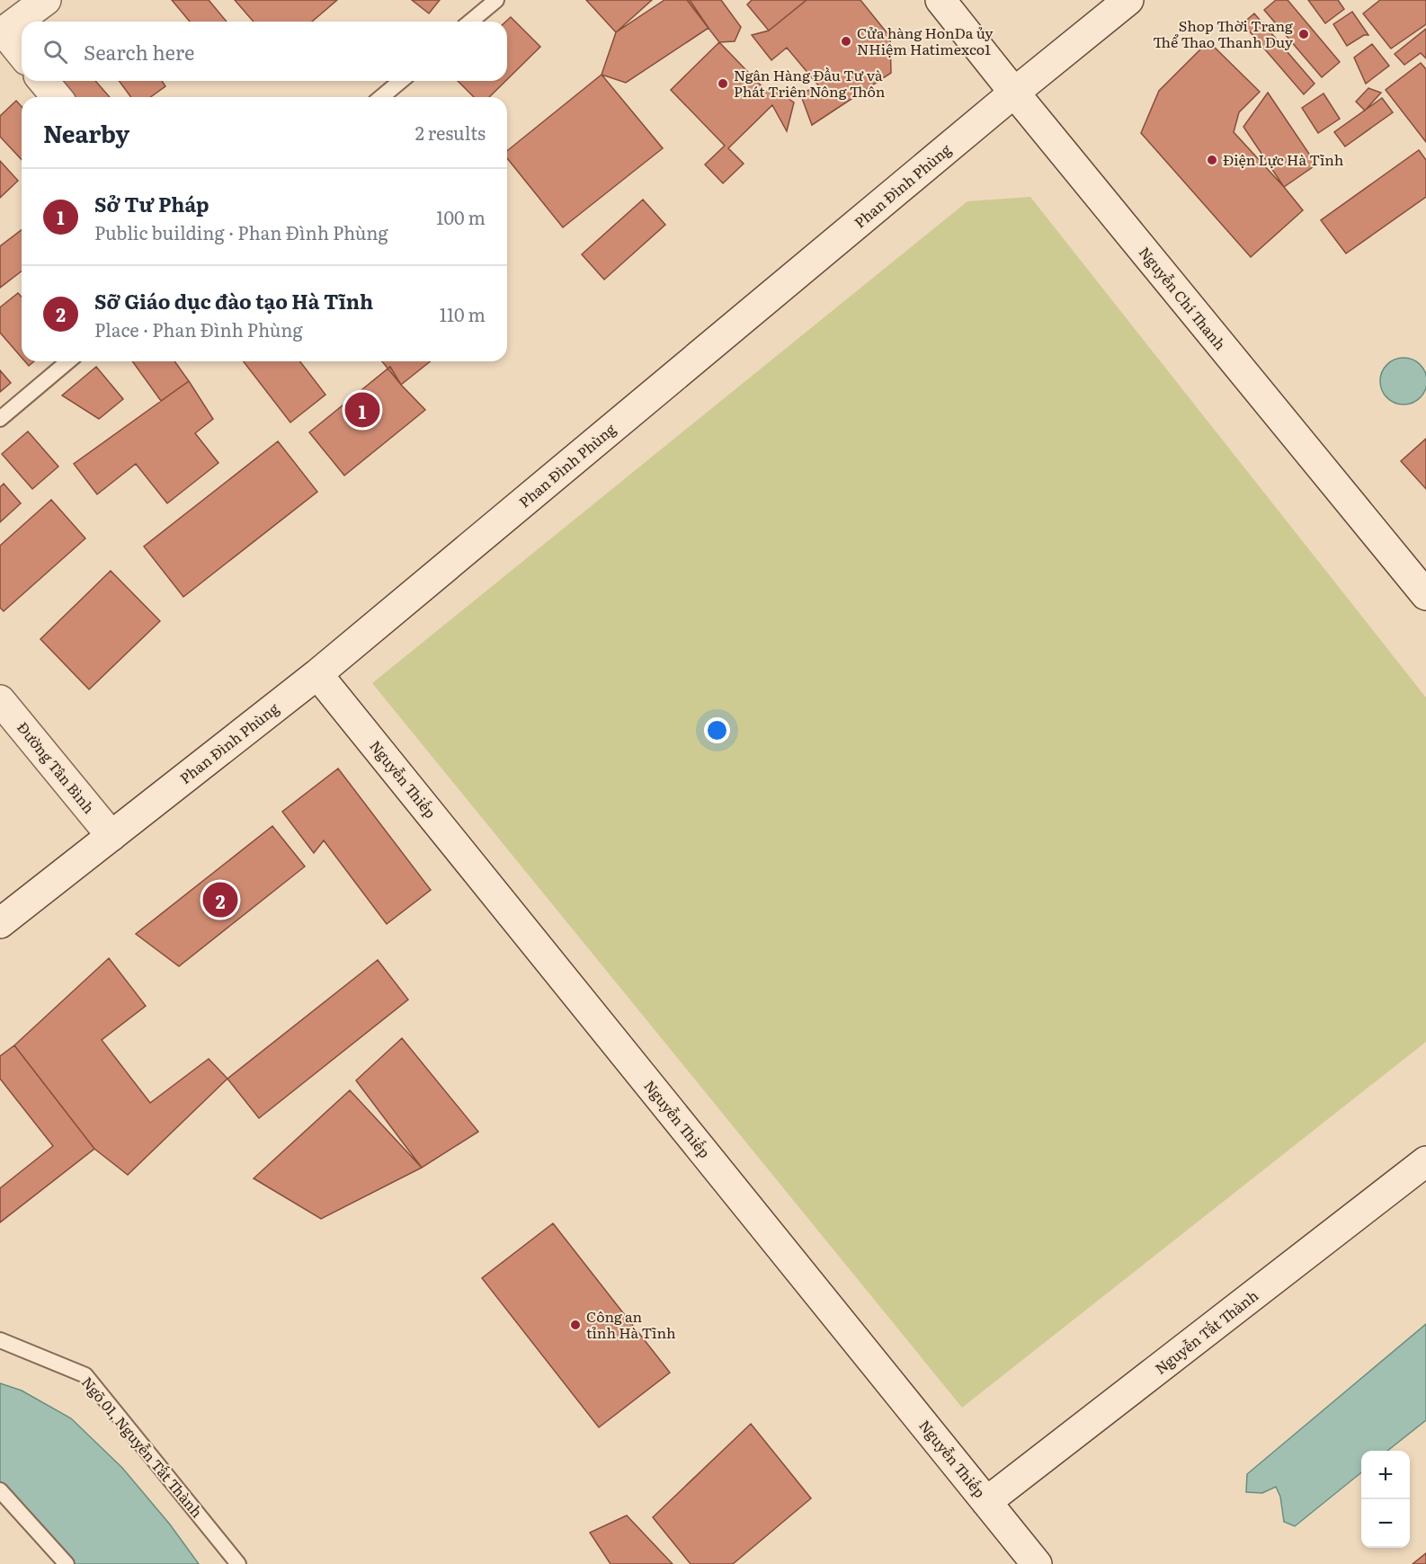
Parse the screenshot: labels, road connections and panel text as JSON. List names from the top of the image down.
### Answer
{
  "streets": {
    "street": [
      "Phan Đình Phùng",
      "Nguyễn Chí Thanh",
      "Đường Tân Bình",
      "Nguyễn Thiếp",
      "Nguyễn Tất Thành"
    ],
    "lane": ["Ngõ 01, Nguyễn Tất Thành"]
  },
  "crossings": [
    ["Phan Đình Phùng", "Nguyễn Chí Thanh"],
    ["Phan Đình Phùng", "Đường Tân Bình"],
    ["Phan Đình Phùng", "Nguyễn Thiếp"],
    ["Nguyễn Thiếp", "Nguyễn Tất Thành"]
  ],
  "places": [
    "Shop Thời Trang Thể Thao Thanh Duy",
    "Cửa hàng HonDa ủy NHiệm Hatimexco1",
    "Ngân Hàng Đầu Tư và Phát Triên Nông Thôn",
    "Điện Lực Hà Tĩnh",
    "Công an tỉnh Hà Tĩnh"
  ],
  "page": {
    "search": "Search here",
    "heading": ["Nearby", "2 results"],
    "list": [
      {
        "mark": "1",
        "name": "Sở Tư Pháp",
        "note": "Public building · Phan Đình Phùng",
        "value": "100 m"
      },
      {
        "mark": "2",
        "name": "Sỡ Giáo dục đào tạo Hà Tĩnh",
        "note": "Place · Phan Đình Phùng",
        "value": "110 m"
      }
    ],
    "pins": ["1", "2"],
    "map_buttons": ["+", "−"]
  }
}
